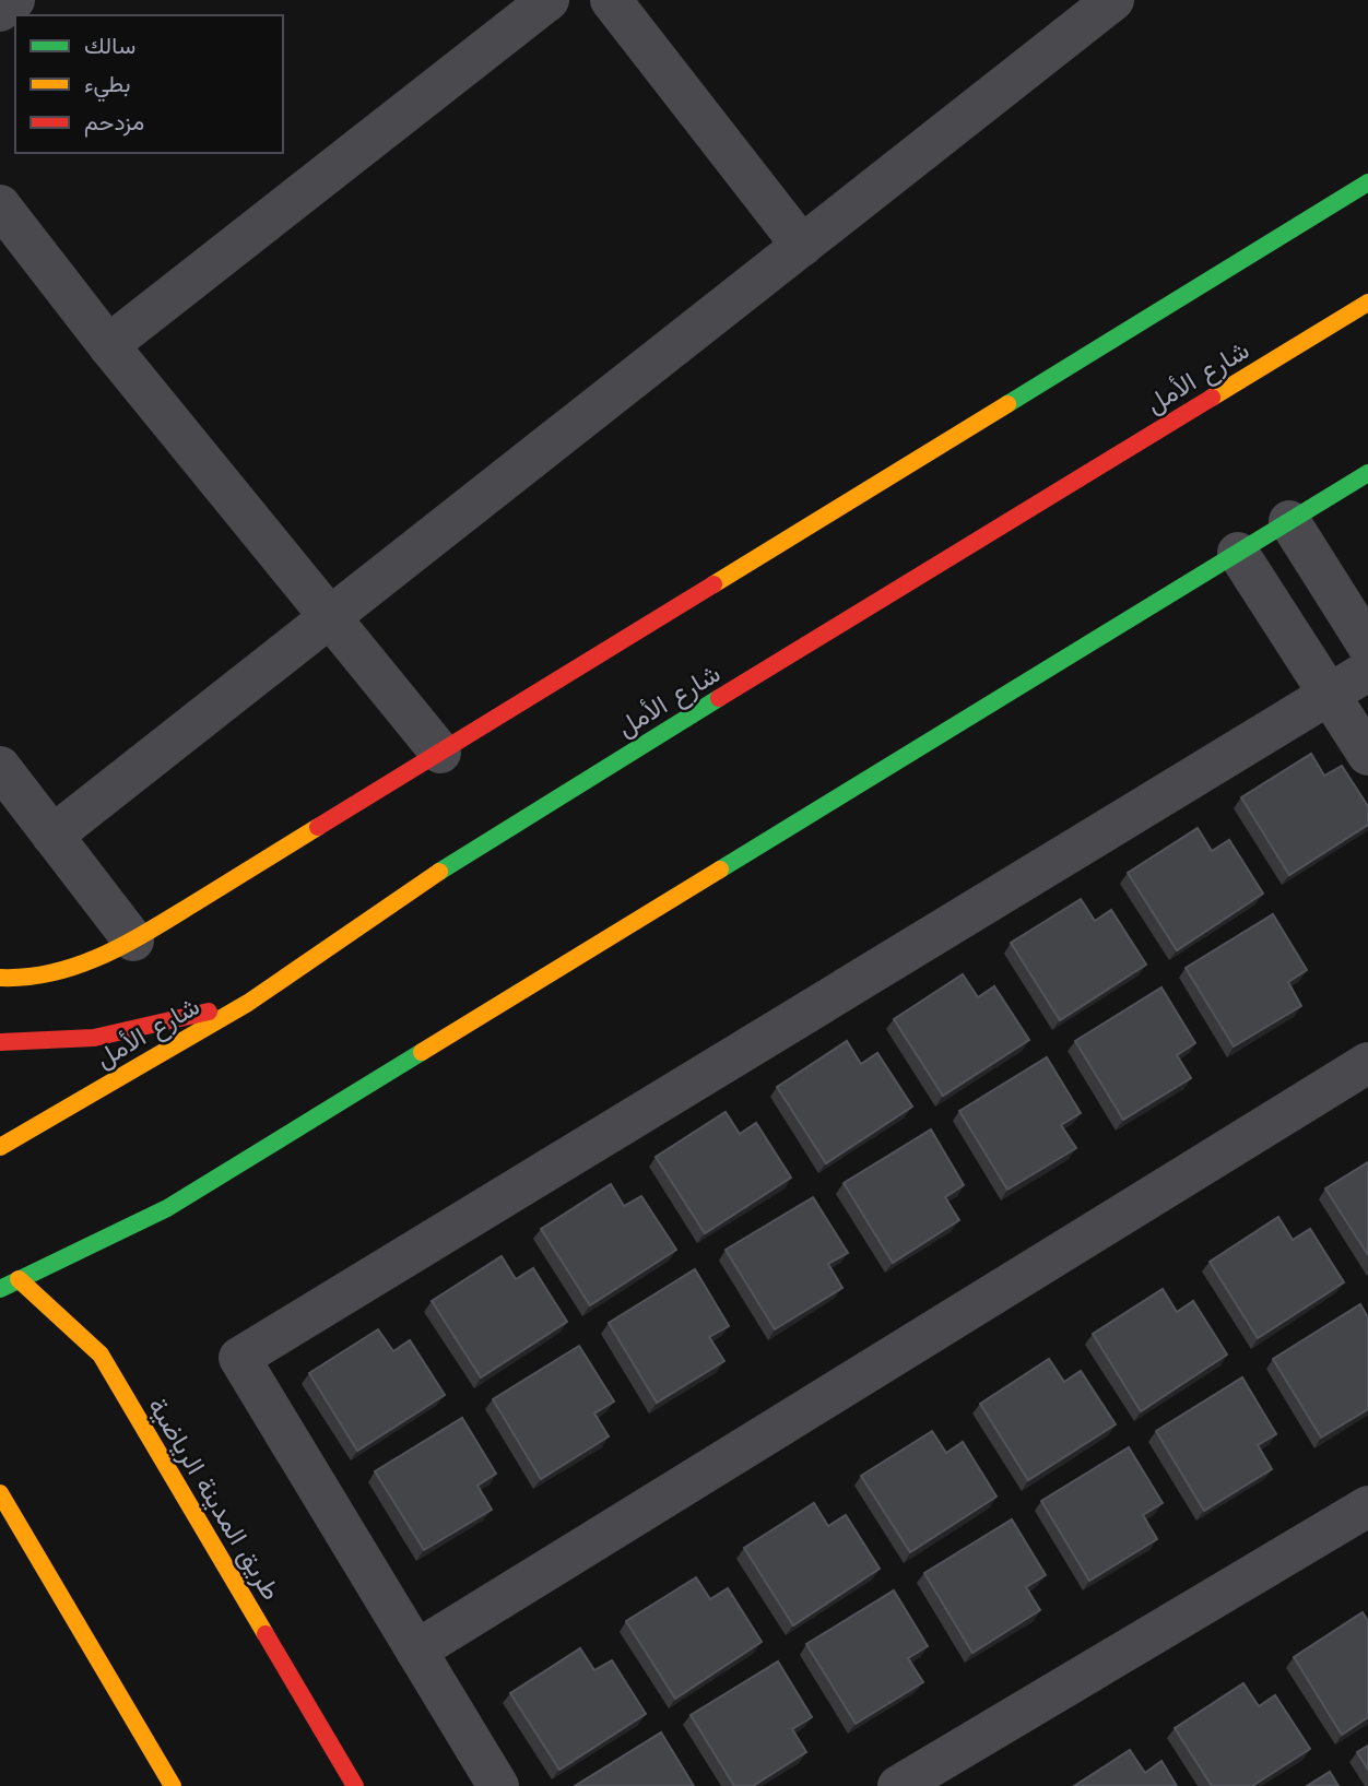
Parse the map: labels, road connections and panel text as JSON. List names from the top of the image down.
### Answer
{
  "streets": {
    "main road": ["شارع الأمل", "طريق المدينة الرياضية"]
  },
  "legend": ["سالك", "بطيء", "مزدحم"]
}
